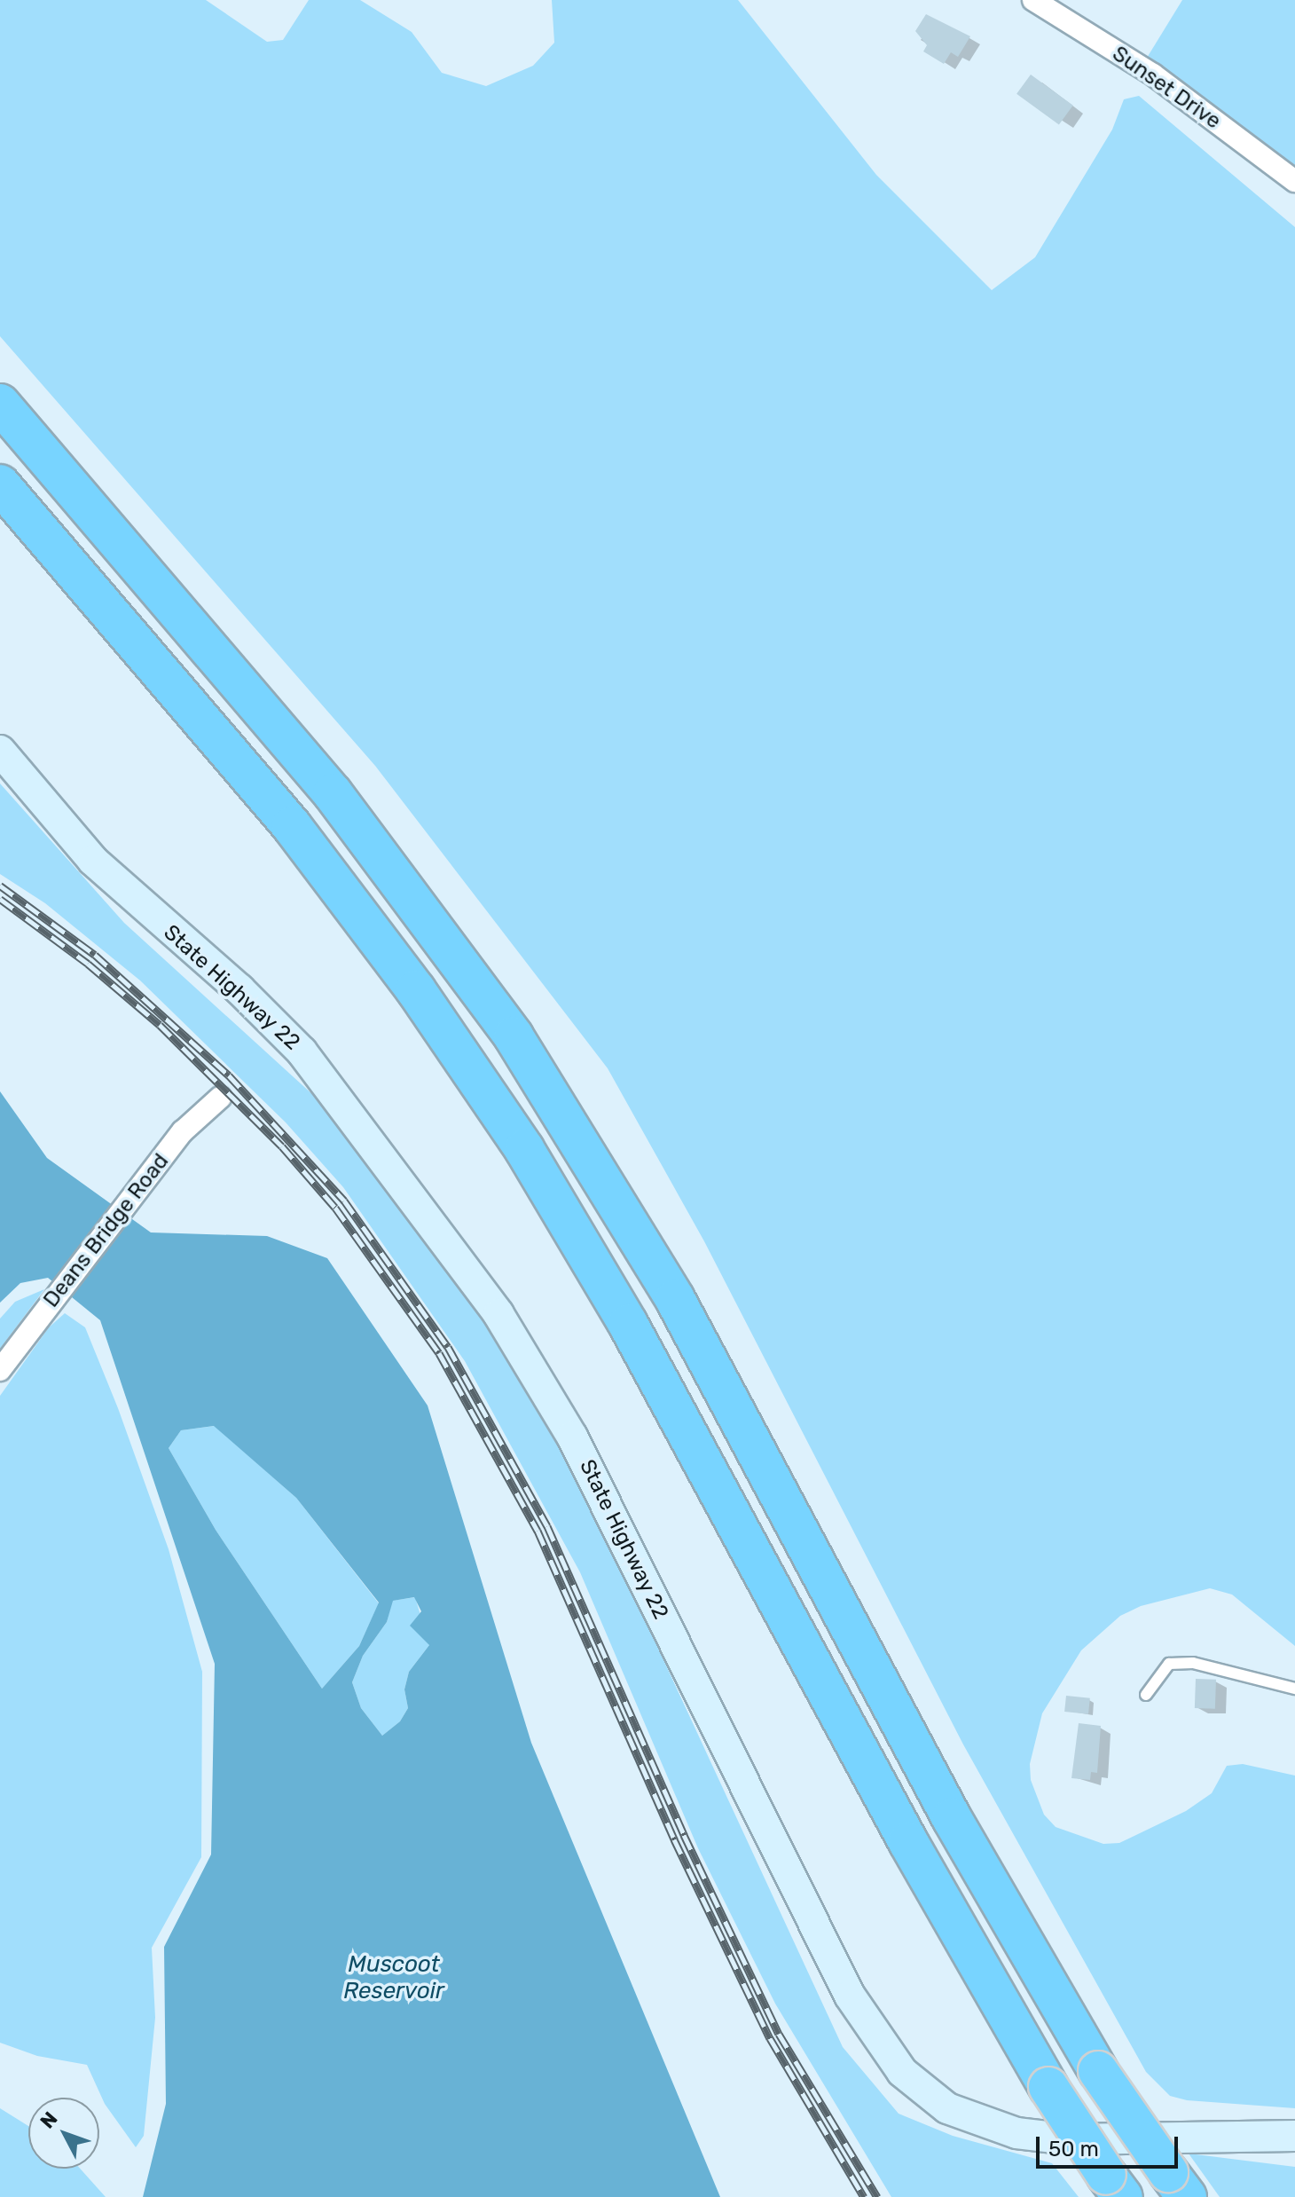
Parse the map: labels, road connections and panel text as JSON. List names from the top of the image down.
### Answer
{
  "streets": {
    "main road": ["State Highway 22"],
    "street": ["Sunset Drive", "Deans Bridge Road"]
  },
  "water": ["Muscoot Reservoir"],
  "scale_bar": "50 m",
  "north": "top left"
}
